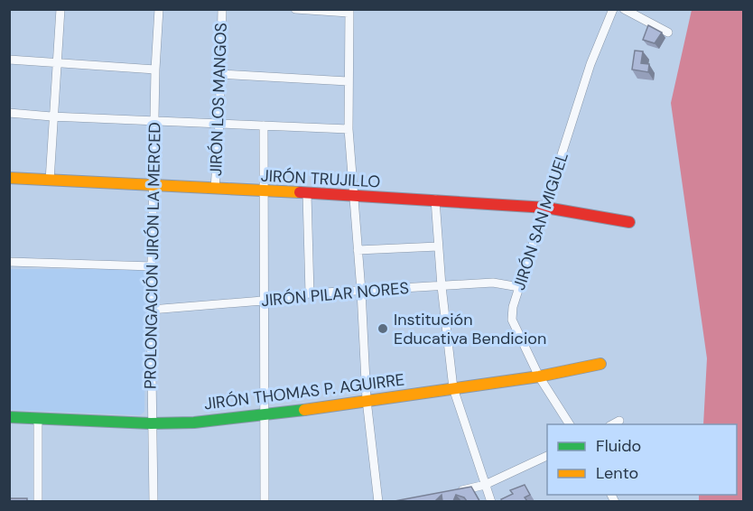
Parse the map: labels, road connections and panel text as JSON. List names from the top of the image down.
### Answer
{
  "streets": {
    "street": [
      "JIRÓN LOS MANGOS",
      "JIRÓN TRUJILLO",
      "JIRÓN SAN MIGUEL",
      "PROLONGACIÓN JIRÓN LA MERCED",
      "JIRÓN PILAR NORES",
      "JIRÓN THOMAS P. AGUIRRE"
    ]
  },
  "crossings": [
    ["JIRÓN LOS MANGOS", "JIRÓN TRUJILLO"],
    ["JIRÓN TRUJILLO", "JIRÓN SAN MIGUEL"],
    ["JIRÓN TRUJILLO", "PROLONGACIÓN JIRÓN LA MERCED"],
    ["JIRÓN SAN MIGUEL", "JIRÓN PILAR NORES"],
    ["JIRÓN SAN MIGUEL", "JIRÓN THOMAS P. AGUIRRE"],
    ["PROLONGACIÓN JIRÓN LA MERCED", "JIRÓN PILAR NORES"],
    ["PROLONGACIÓN JIRÓN LA MERCED", "JIRÓN THOMAS P. AGUIRRE"]
  ],
  "places": ["Institución Educativa Bendicion"],
  "legend": ["Fluido", "Lento"]
}
